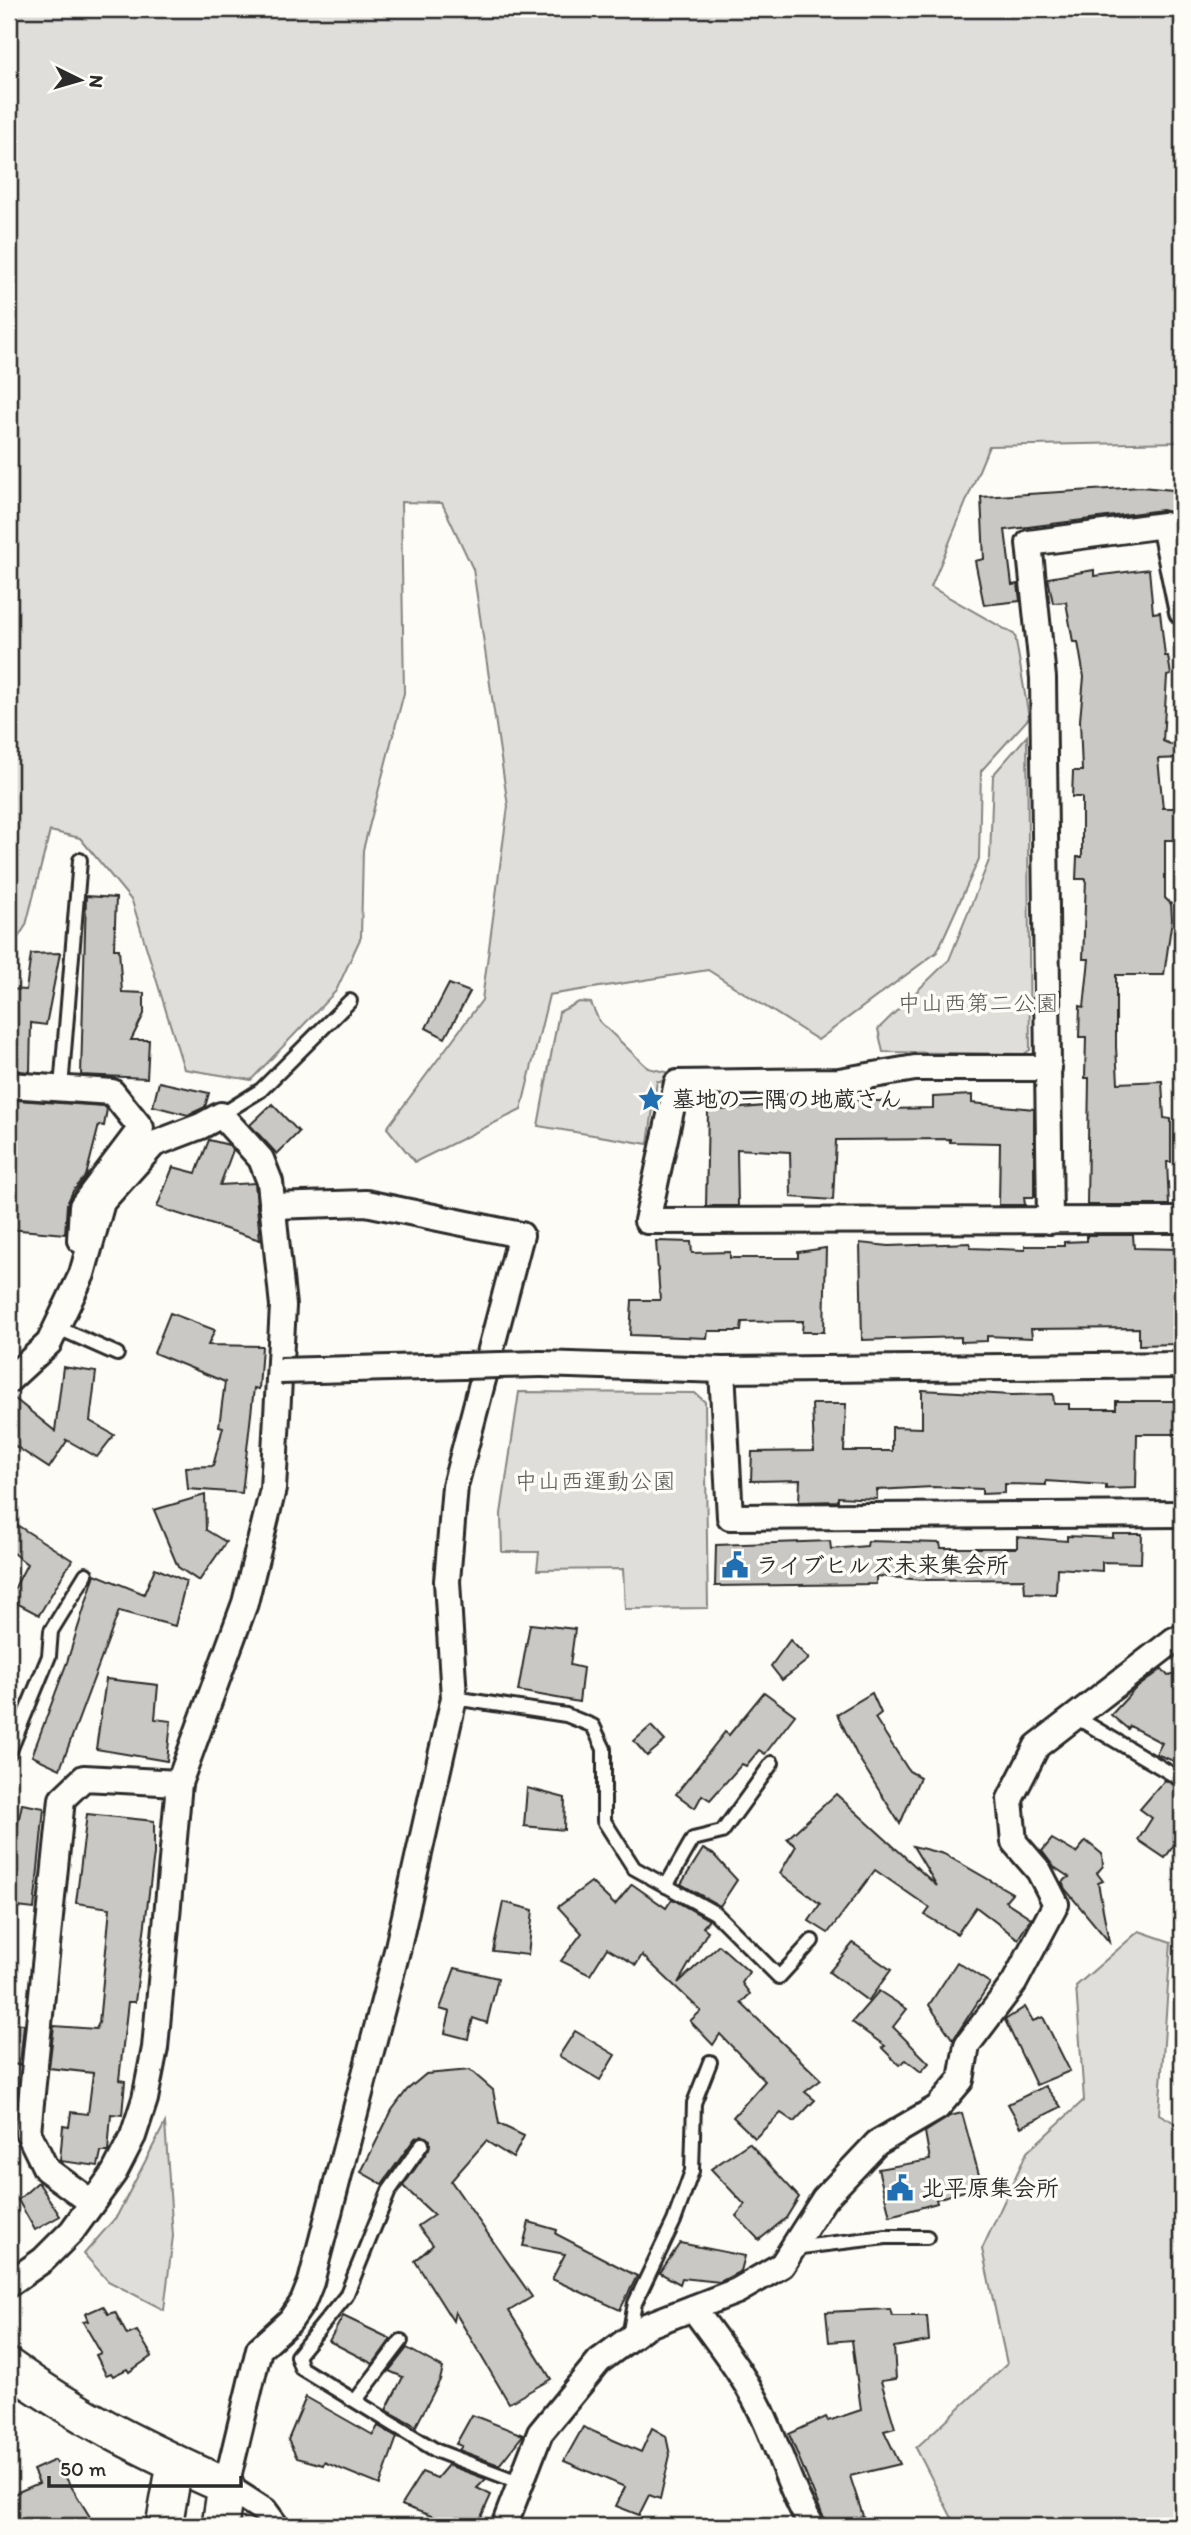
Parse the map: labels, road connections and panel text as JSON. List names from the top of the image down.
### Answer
{
  "parks": ["中山西第二公園", "中山西運動公園"],
  "places": {
    "place": ["墓地の一隅の地蔵さん"],
    "public building": ["ライブヒルズ未来集会所", "北平原集会所"]
  },
  "scale_bar": "50 m",
  "north": "right"
}
